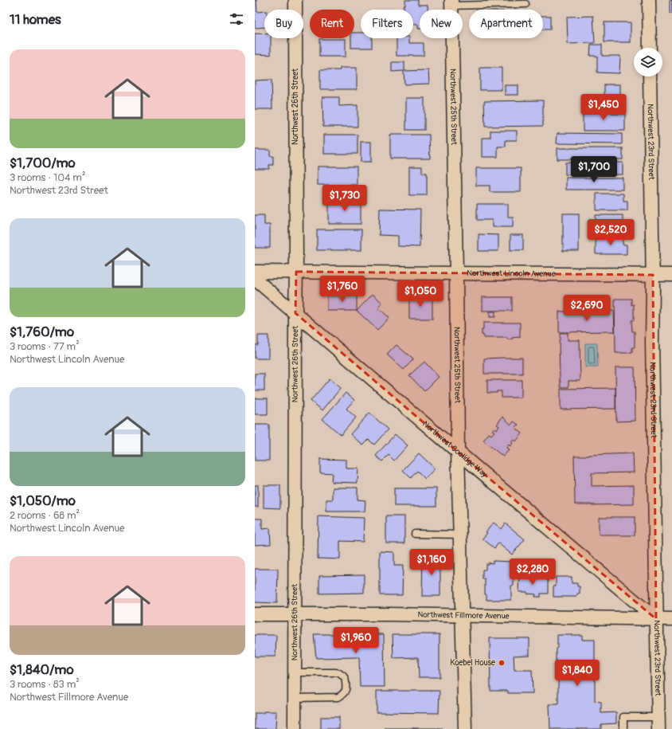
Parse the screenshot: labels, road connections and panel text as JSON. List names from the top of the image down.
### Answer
{
  "streets": {
    "street": [
      "Northwest 26th Street",
      "Northwest 25th Street",
      "Northwest 23rd Street",
      "Northwest Lincoln Avenue",
      "Northwest Coolidge Way",
      "Northwest Fillmore Avenue"
    ]
  },
  "crossings": [
    ["Northwest 26th Street", "Northwest Lincoln Avenue"],
    ["Northwest 26th Street", "Northwest Coolidge Way"],
    ["Northwest 26th Street", "Northwest Fillmore Avenue"],
    ["Northwest 25th Street", "Northwest Lincoln Avenue"],
    ["Northwest 25th Street", "Northwest Coolidge Way"],
    ["Northwest 25th Street", "Northwest Fillmore Avenue"],
    ["Northwest 23rd Street", "Northwest Lincoln Avenue"],
    ["Northwest 23rd Street", "Northwest Coolidge Way"],
    ["Northwest 23rd Street", "Northwest Fillmore Avenue"],
    ["Northwest Coolidge Way", "Northwest Fillmore Avenue"]
  ],
  "places": ["Koebel House"],
  "page": {
    "heading": "11 homes",
    "chip": [
      "Buy",
      "Rent",
      "Filters",
      "New",
      "Apartment"
    ],
    "list": [
      {
        "name": "$1,700/mo",
        "note": "3 rooms · 104 m² · Northwest 23rd Street"
      },
      {
        "name": "$1,760/mo",
        "note": "3 rooms · 77 m² · Northwest Lincoln Avenue"
      },
      {
        "name": "$1,050/mo",
        "note": "2 rooms · 68 m² · Northwest Lincoln Avenue"
      },
      {
        "name": "$1,840/mo",
        "note": "3 rooms · 83 m² · Northwest Fillmore Avenue"
      }
    ],
    "price": [
      "$1,450",
      "$1,700",
      "$1,730",
      "$2,520",
      "$1,760",
      "$1,050",
      "$2,690",
      "$1,160",
      "$2,280",
      "$1,960",
      "$1,840"
    ]
  }
}
